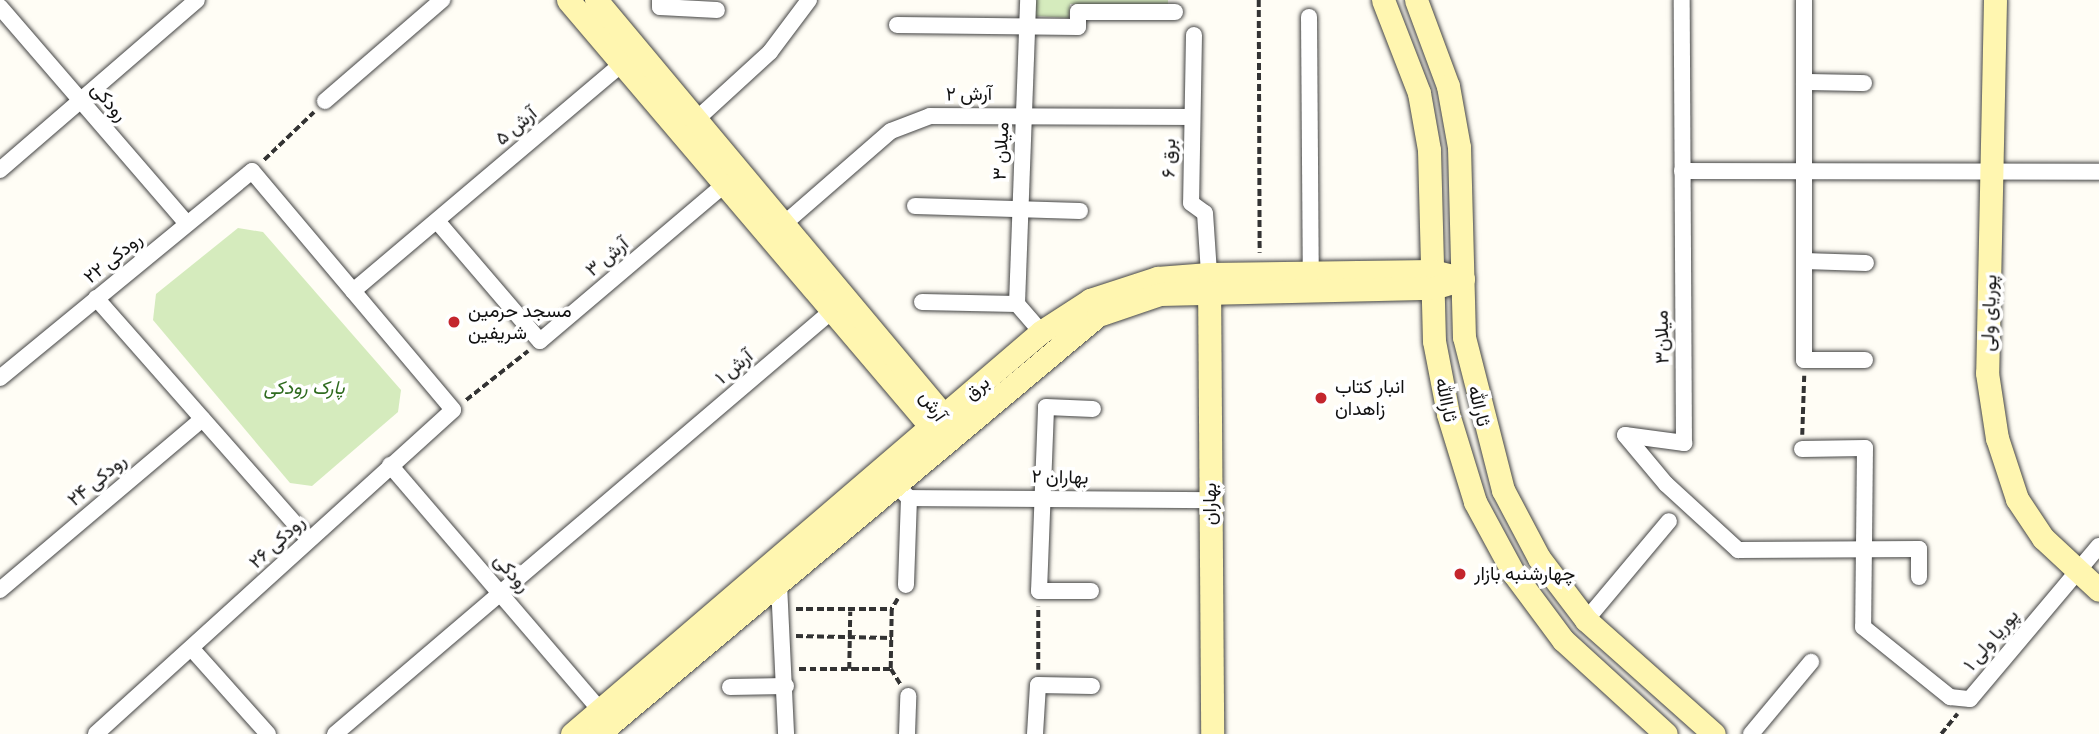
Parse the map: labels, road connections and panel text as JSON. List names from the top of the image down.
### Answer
{
  "streets": {
    "street": [
      "آرش ۲",
      "رودکی",
      "آرش ۵",
      "میلان ۳",
      "برق ۶",
      "آرش ۳",
      "رودکی ۲۲",
      "پوریای ولی",
      "میلان۳",
      "آرش ۱",
      "برق",
      "ثاراالله",
      "آرش",
      "ثارالله",
      "بهاران ۲",
      "رودکی ۲۴",
      "بهاران",
      "رودکی ۲۶",
      "پوریا ولی ۱"
    ]
  },
  "crossings": [
    ["آرش ۲", "میلان ۳"],
    ["آرش ۲", "برق ۶"],
    ["آرش ۲", "آرش"],
    ["رودکی", "رودکی ۲۲"],
    ["رودکی", "آرش ۱"],
    ["رودکی", "برق"],
    ["رودکی", "رودکی ۲۶"],
    ["آرش ۵", "آرش"],
    ["برق ۶", "برق"],
    ["برق ۶", "بهاران"],
    ["آرش ۳", "آرش"],
    ["پوریای ولی", "پوریا ولی ۱"],
    ["میلان۳", "پوریا ولی ۱"],
    ["آرش ۱", "آرش"],
    ["برق", "ثاراالله"],
    ["برق", "آرش"],
    ["برق", "بهاران"],
    ["بهاران ۲", "بهاران"]
  ],
  "parks": ["پارک رودکی"],
  "places": ["مسجد حرمین شریفین", "انبار کتاب زاهدان", "چهارشنبه بازار"]
}
